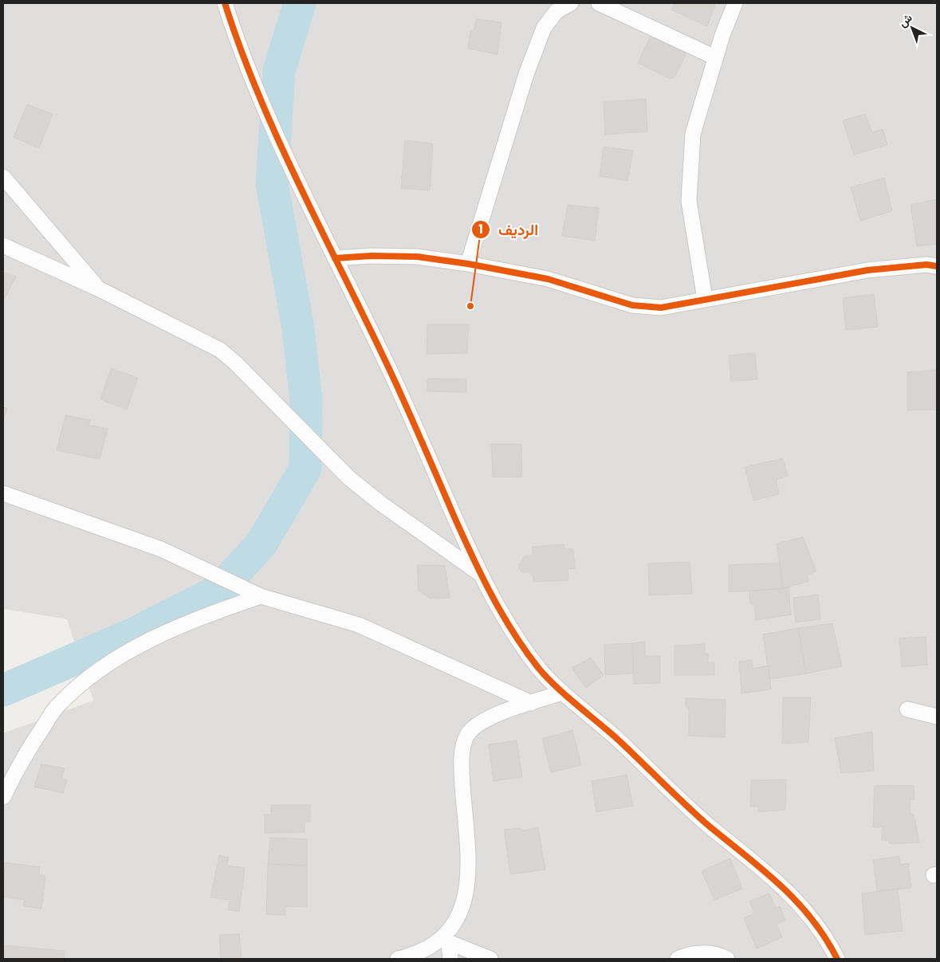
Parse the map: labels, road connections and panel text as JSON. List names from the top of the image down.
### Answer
{
  "places": ["الرديف"],
  "north": "top left"
}
